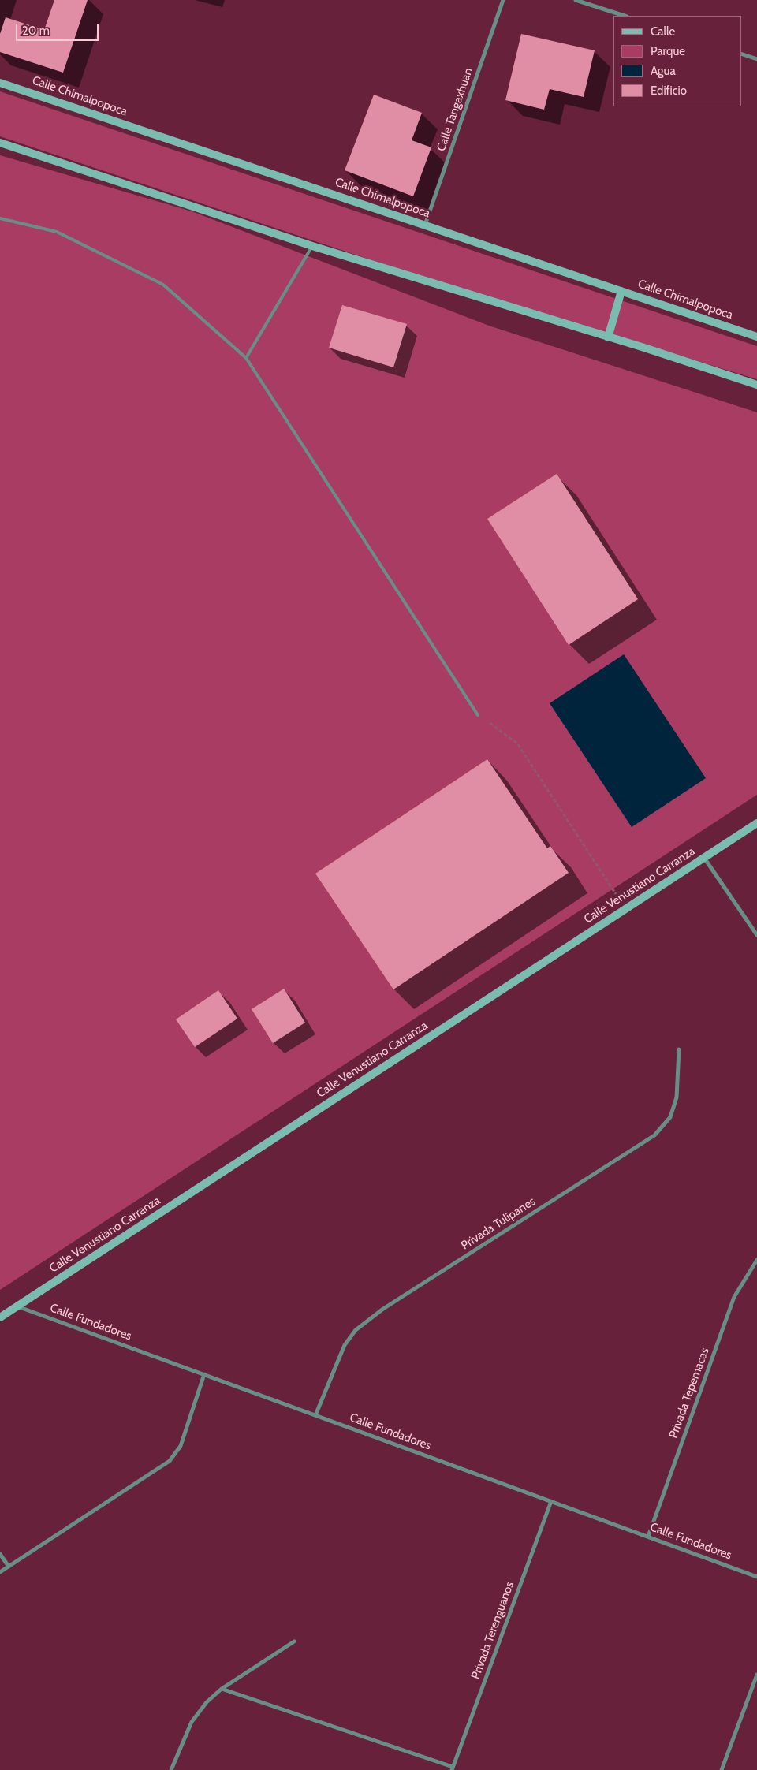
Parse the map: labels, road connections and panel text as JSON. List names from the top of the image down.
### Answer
{
  "streets": {
    "main road": ["Calle Chimalpopoca", "Calle Venustiano Carranza"],
    "street": [
      "Calle Tangaxhuan",
      "Privada Tulipanes",
      "Calle Fundadores",
      "Privada Tepemacas",
      "Privada Terenguanos"
    ]
  },
  "crossings": [
    ["Calle Chimalpopoca", "Calle Tangaxhuan"],
    ["Calle Venustiano Carranza", "Calle Fundadores"],
    ["Privada Tulipanes", "Calle Fundadores"],
    ["Calle Fundadores", "Privada Tepemacas"],
    ["Calle Fundadores", "Privada Terenguanos"]
  ],
  "legend": [
    "Calle",
    "Parque",
    "Agua",
    "Edificio"
  ],
  "scale_bar": "20 m"
}
